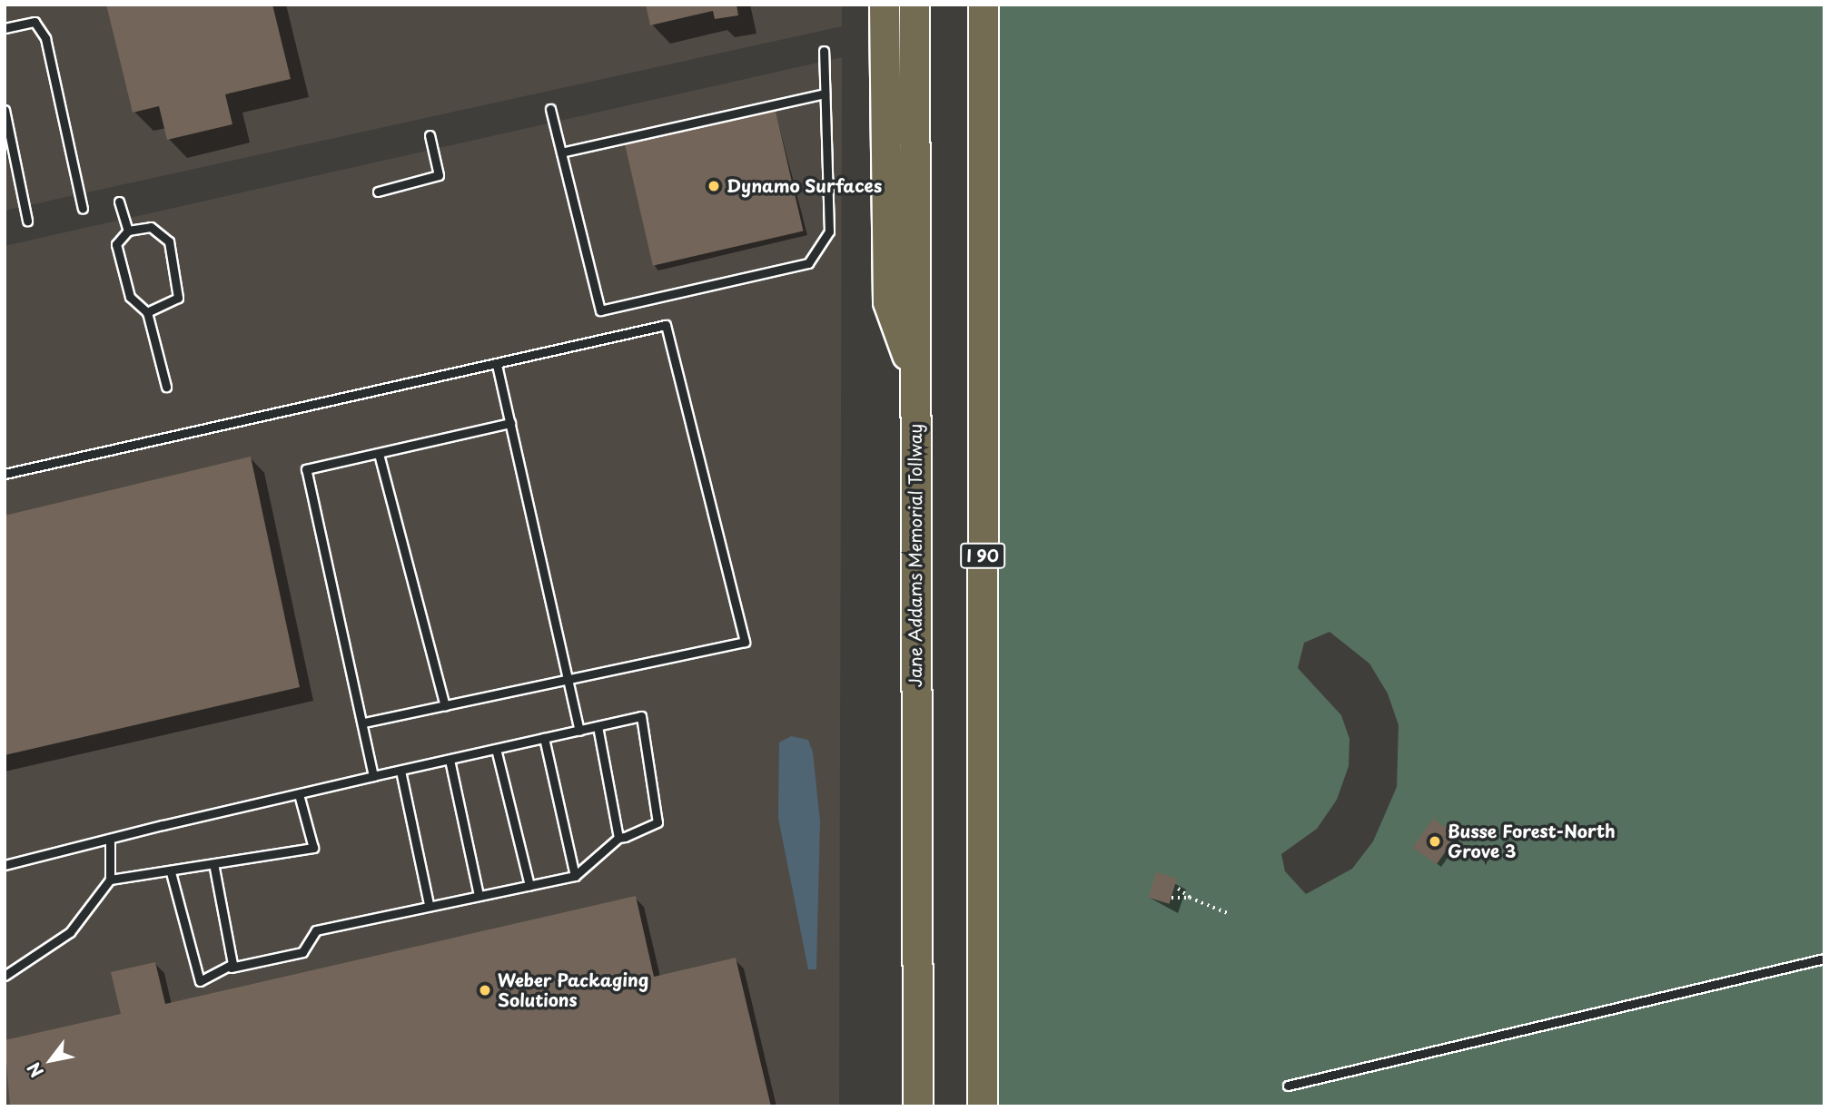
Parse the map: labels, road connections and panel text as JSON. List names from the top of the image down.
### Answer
{
  "streets": {
    "highway": ["Jane Addams Memorial Tollway", "I 90"]
  },
  "places": ["Dynamo Surfaces", "Busse Forest-North Grove 3", "Weber Packaging Solutions"],
  "north": "bottom left"
}
